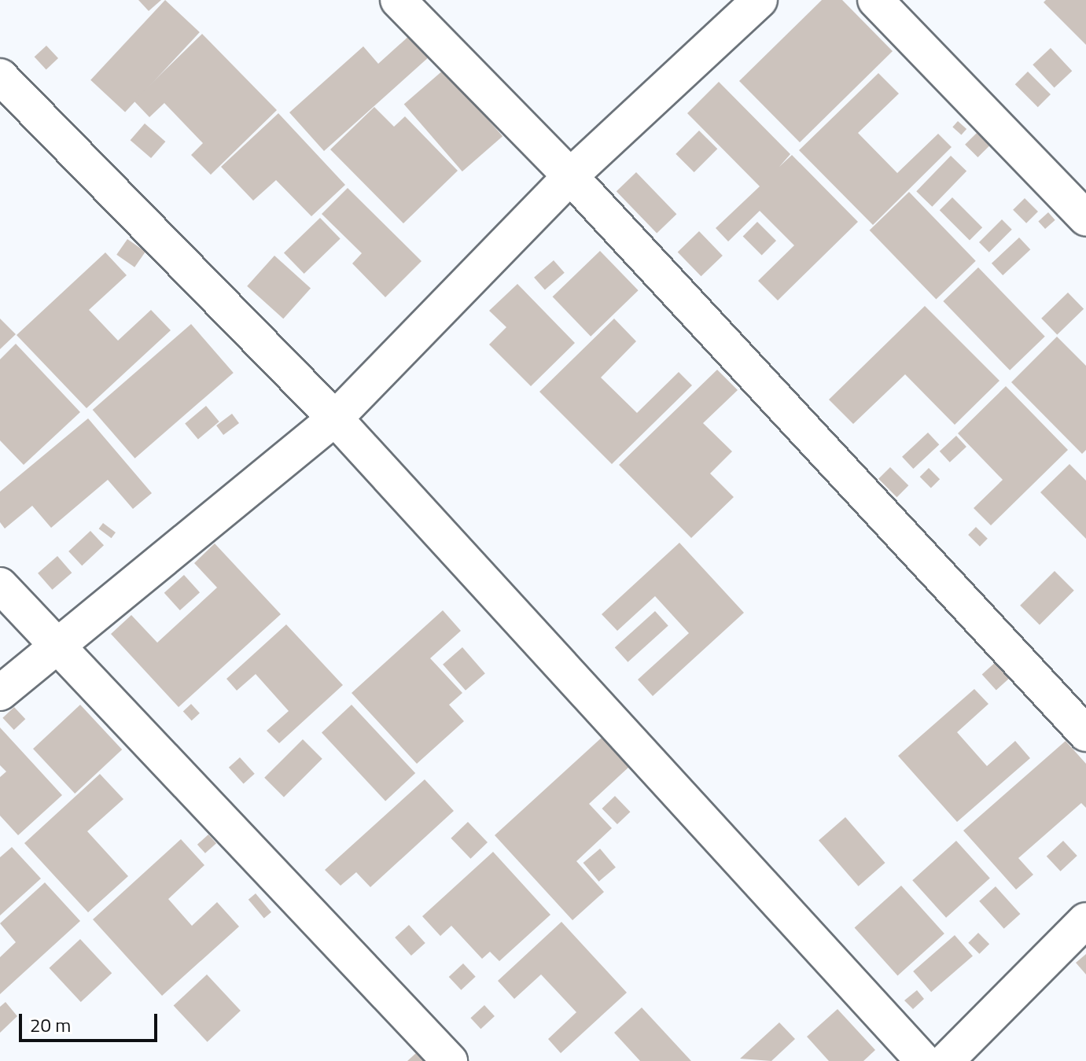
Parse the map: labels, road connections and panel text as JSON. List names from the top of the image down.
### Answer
{
  "scale_bar": "20 m"
}
